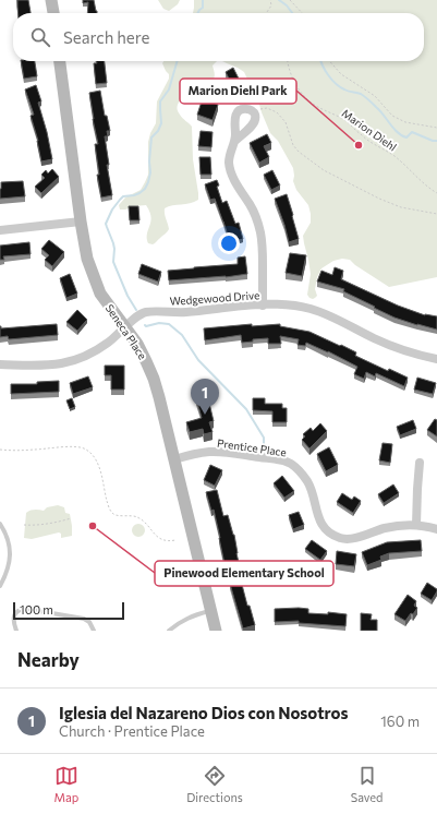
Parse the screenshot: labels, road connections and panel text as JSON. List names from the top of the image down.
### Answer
{
  "streets": {
    "street": ["Wedgewood Drive", "Seneca Place", "Prentice Place"],
    "path": ["Marion Diehl"]
  },
  "crossings": [
    ["Wedgewood Drive", "Seneca Place"],
    ["Seneca Place", "Prentice Place"]
  ],
  "places": ["Marion Diehl Park", "Pinewood Elementary School"],
  "scale_bar": "100 m",
  "page": {
    "search": "Search here",
    "pins": "1",
    "scale": "100 m",
    "heading": "Nearby",
    "list": [
      {
        "mark": "1",
        "name": "Iglesia del Nazareno Dios con Nosotros",
        "note": "Church · Prentice Place",
        "value": "160 m"
      }
    ],
    "nav": ["Map", "Directions", "Saved"]
  }
}
